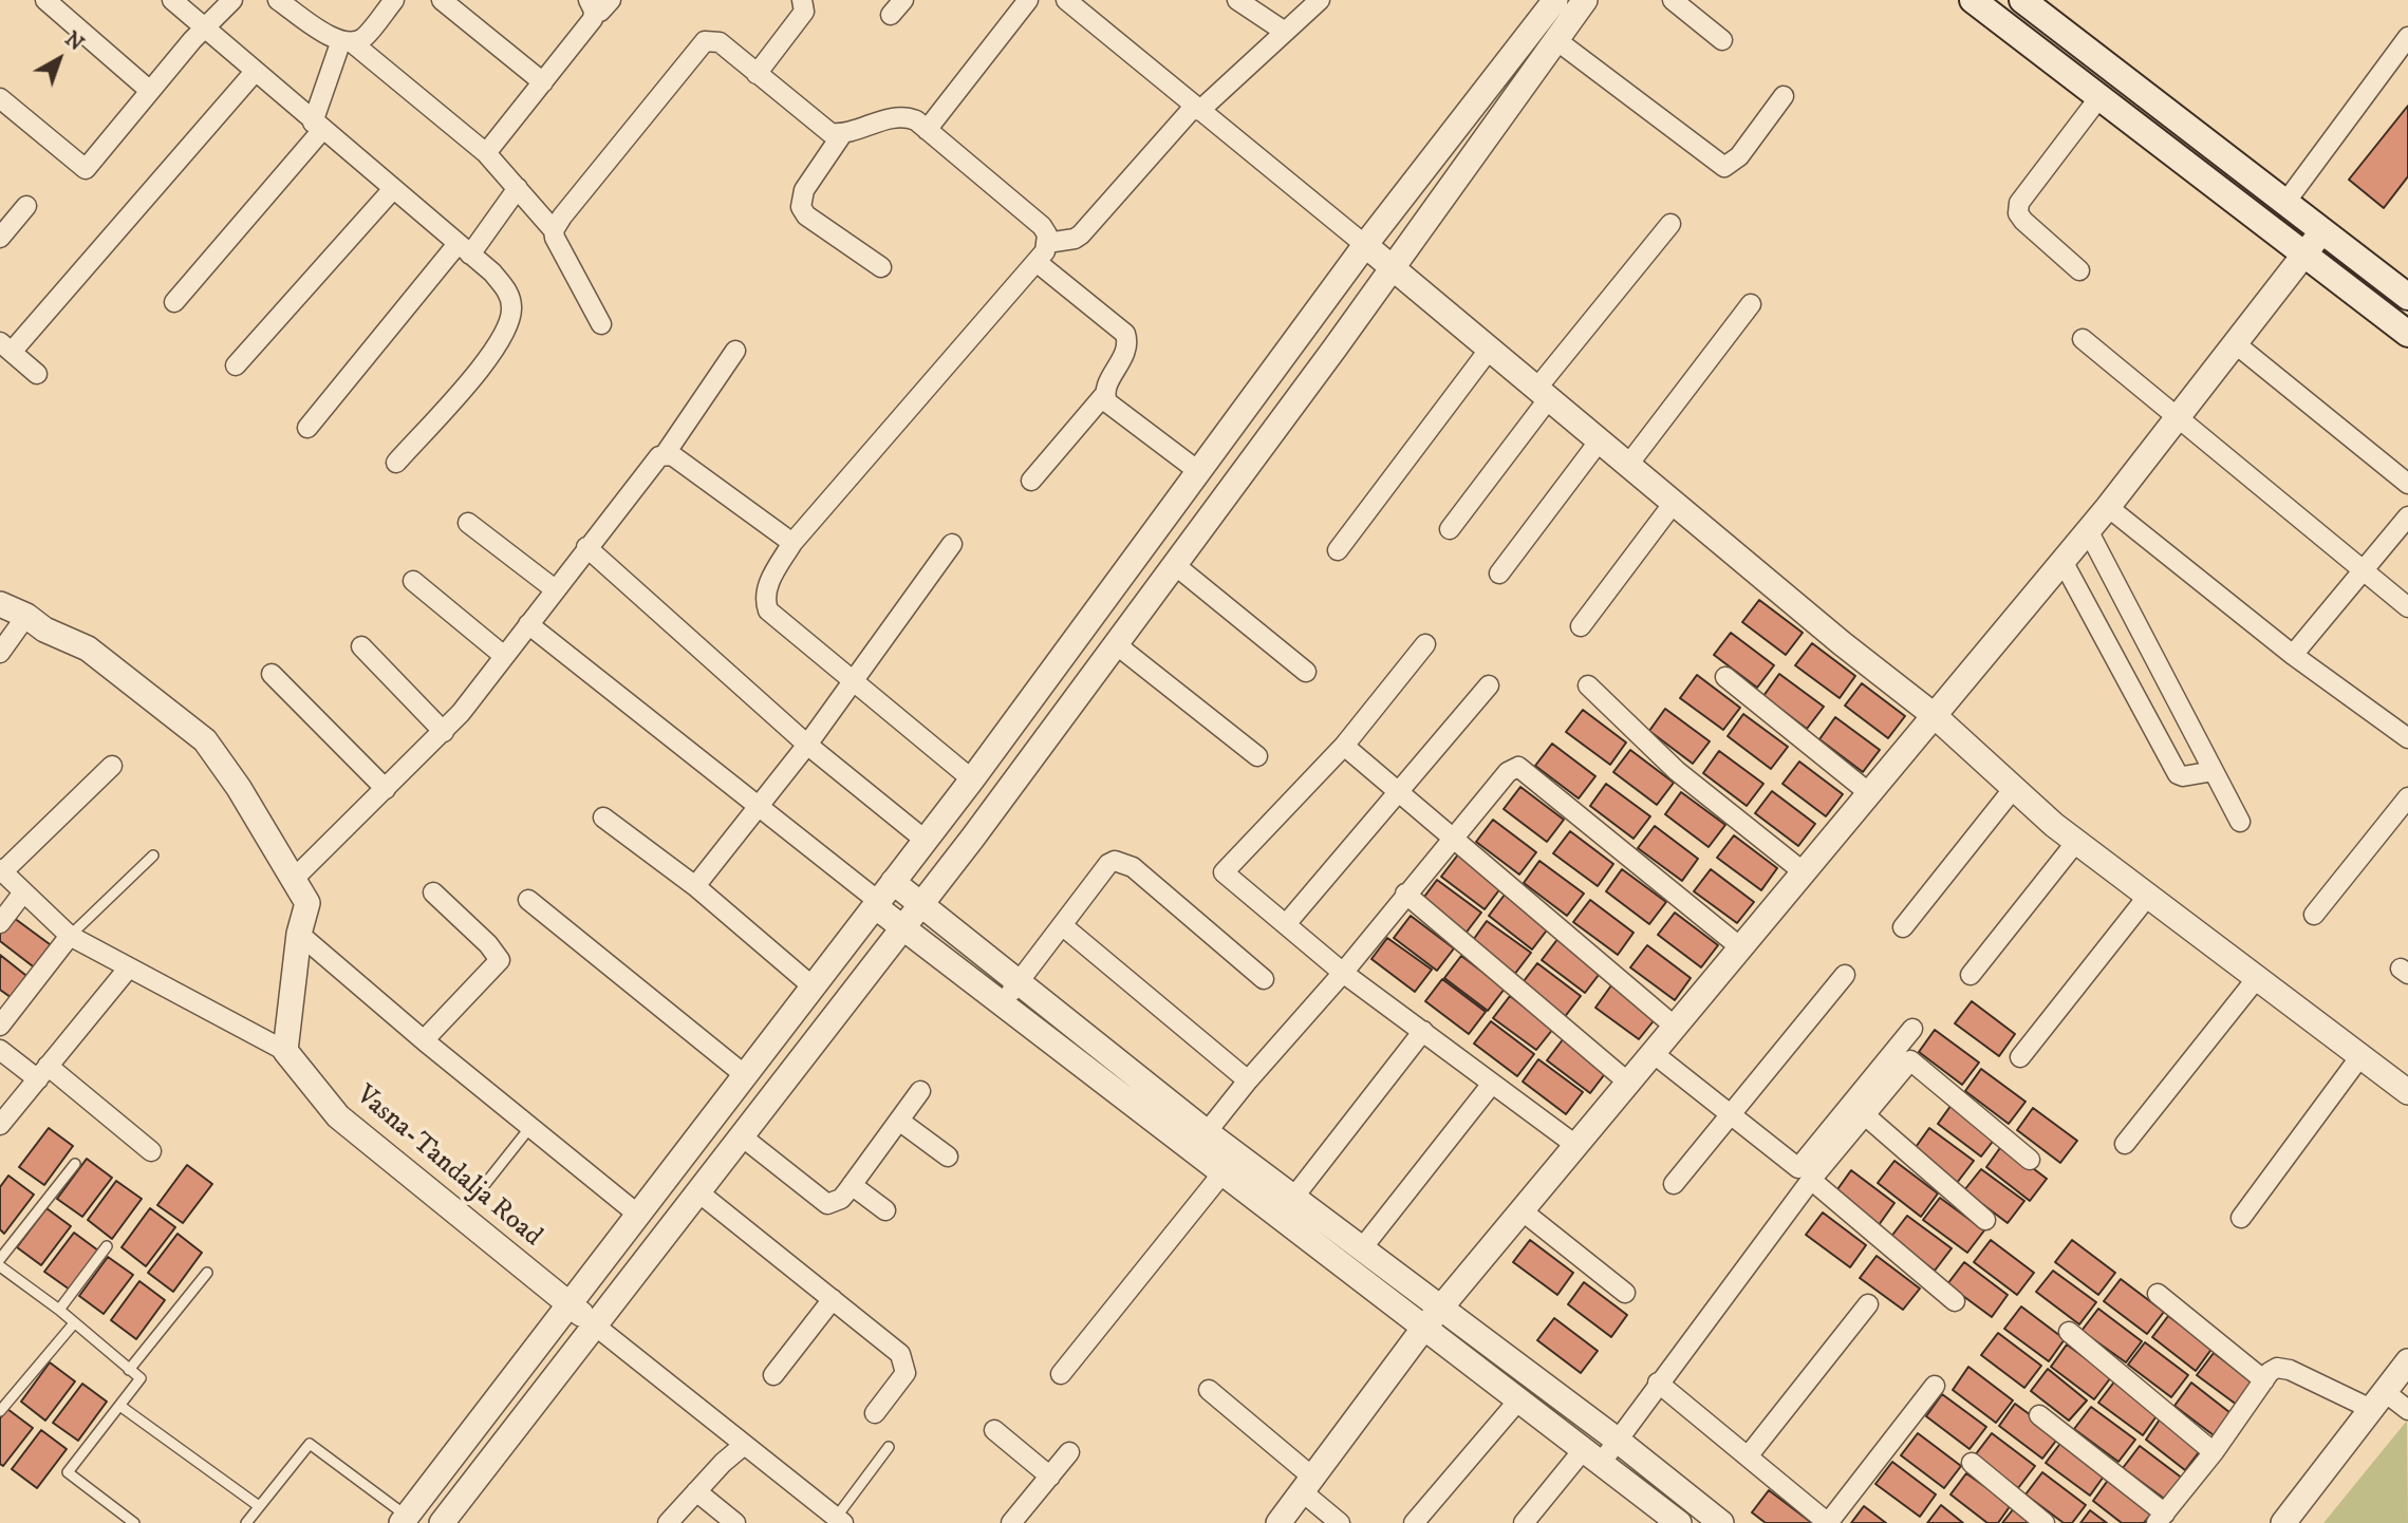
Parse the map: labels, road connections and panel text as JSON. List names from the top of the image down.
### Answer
{
  "streets": {
    "street": ["Vasna-Tandalja Road"]
  },
  "north": "top right"
}
